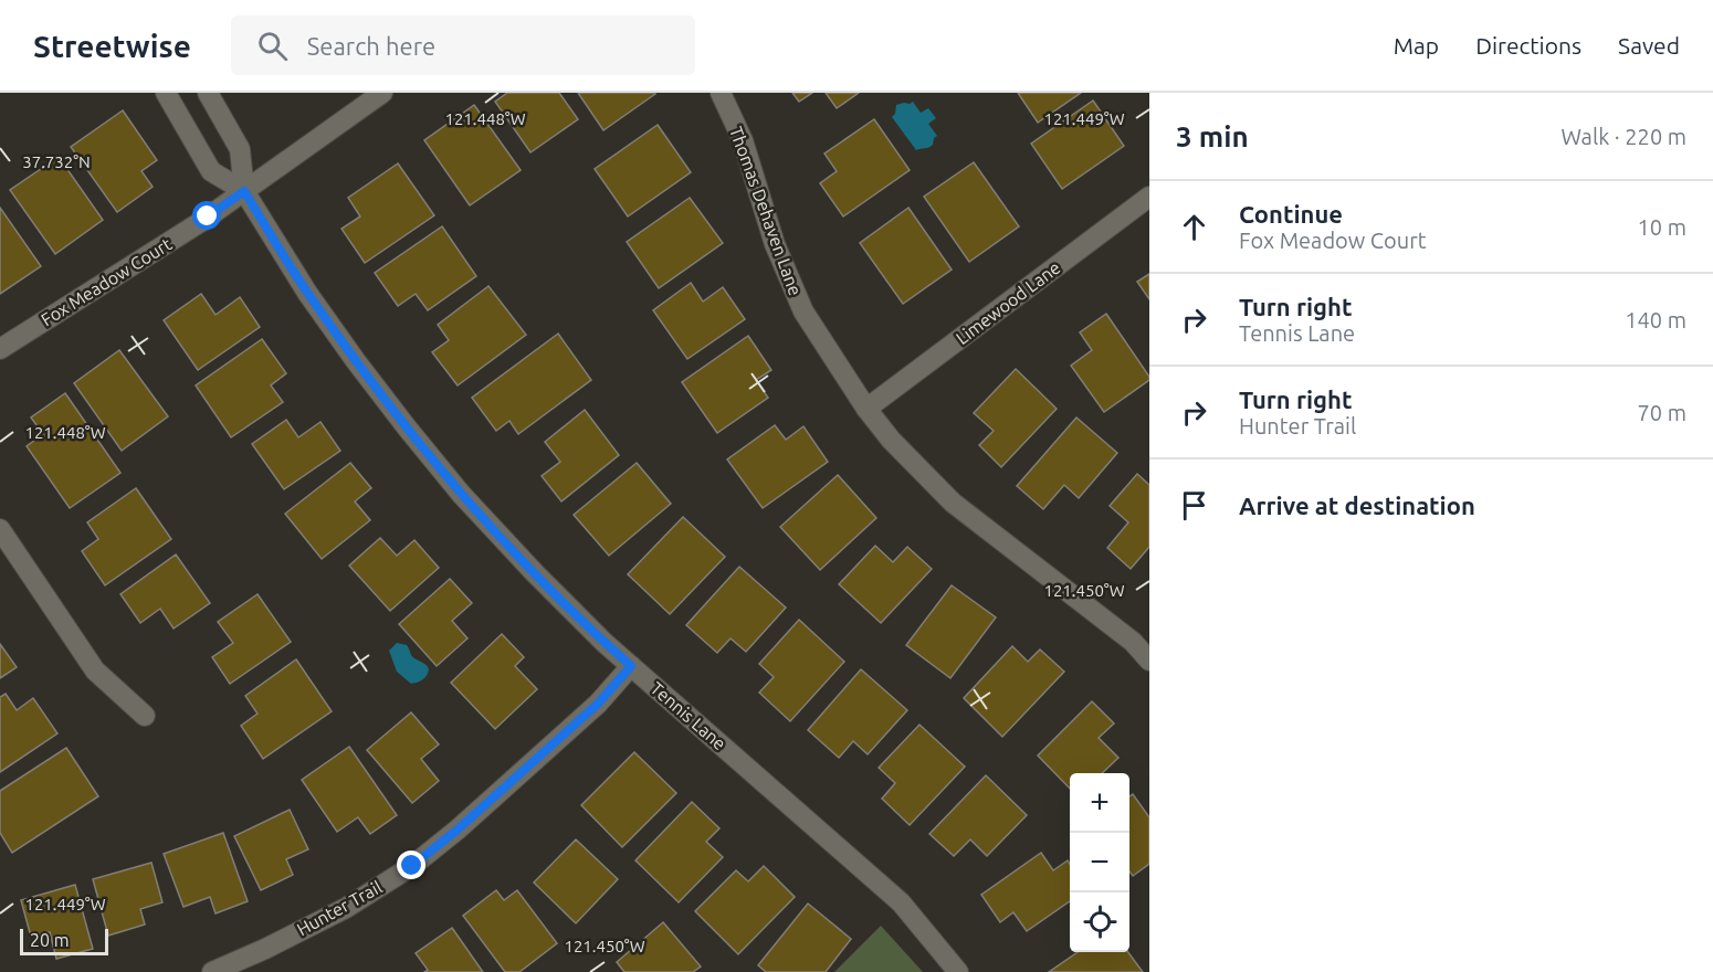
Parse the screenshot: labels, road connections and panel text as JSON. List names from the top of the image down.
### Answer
{
  "streets": {
    "street": [
      "Thomas Dehaven Lane",
      "Fox Meadow Court",
      "Limewood Lane",
      "Tennis Lane",
      "Hunter Trail"
    ]
  },
  "crossings": [
    ["Thomas Dehaven Lane", "Limewood Lane"],
    ["Fox Meadow Court", "Tennis Lane"],
    ["Tennis Lane", "Hunter Trail"]
  ],
  "scale_bar": "20 m",
  "page": {
    "header": "Streetwise",
    "search": "Search here",
    "nav": ["Map", "Directions", "Saved"],
    "heading": ["3 min", "Walk · 220 m"],
    "list": [
      ["Continue", "Fox Meadow Court", "10 m"],
      ["Turn right", "Tennis Lane", "140 m"],
      ["Turn right", "Hunter Trail", "70 m"],
      "Arrive at destination"
    ],
    "map_buttons": ["+", "−"],
    "scale": "20 m"
  },
  "coordinates": [
    "121.449°W",
    "121.448°W",
    "37.732°N",
    "121.450°W"
  ]
}
